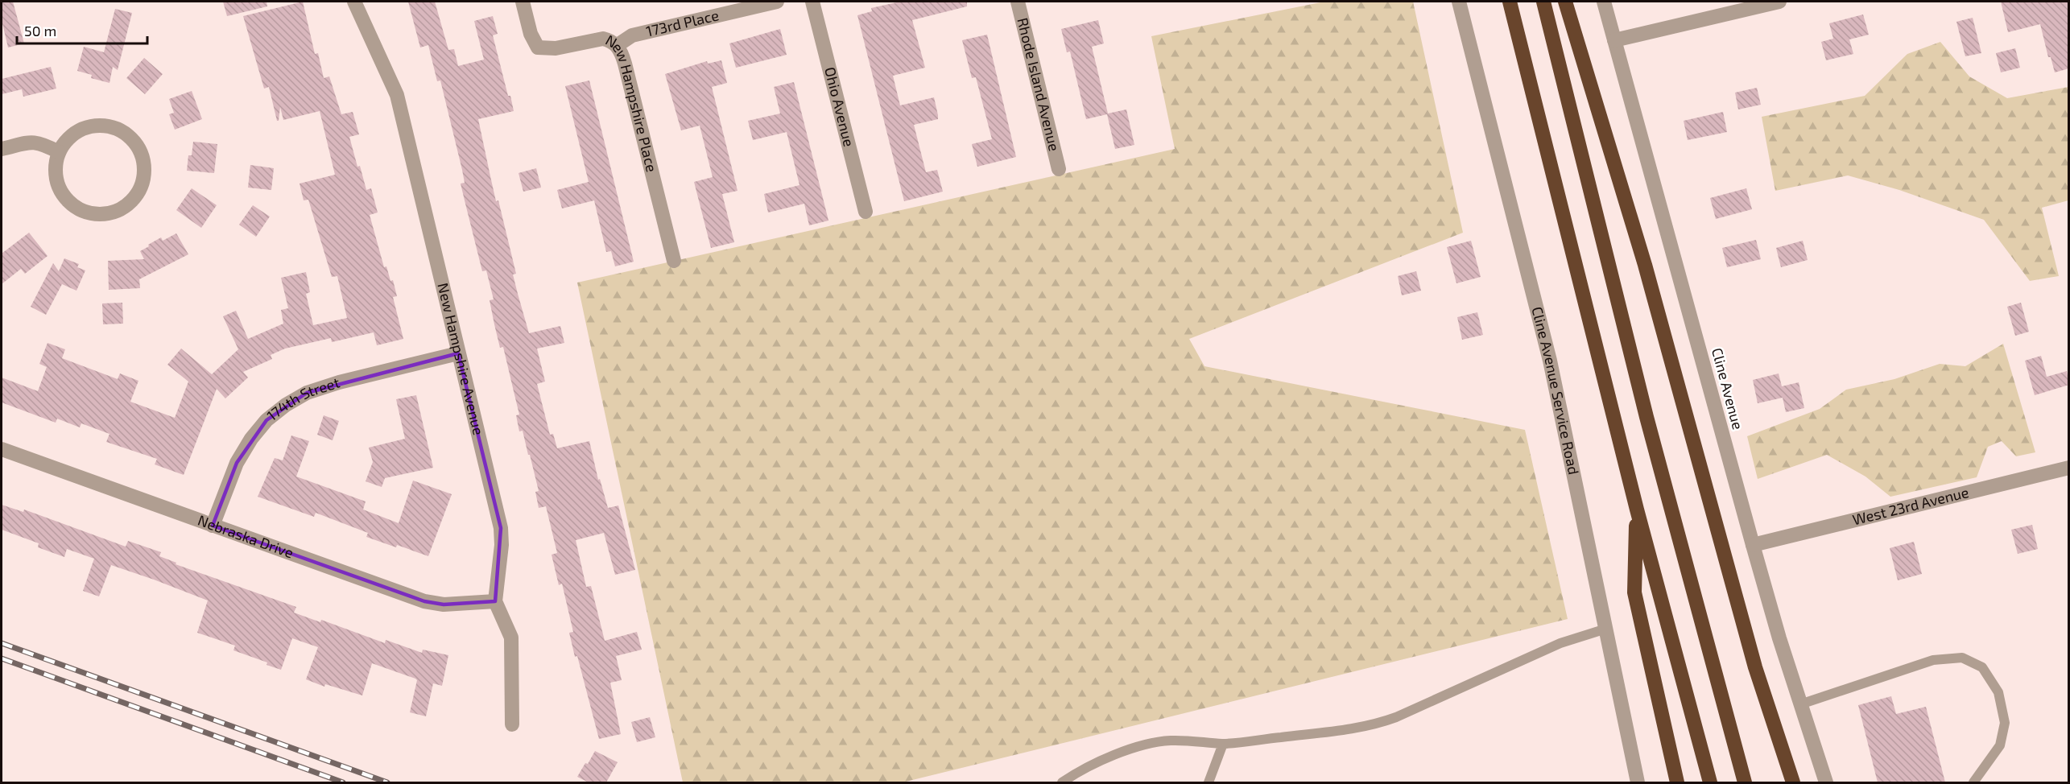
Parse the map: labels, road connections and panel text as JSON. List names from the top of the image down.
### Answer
{
  "streets": {
    "street": [
      "173rd Place",
      "Rhode Island Avenue",
      "Ohio Avenue",
      "New Hampshire Place",
      "New Hampshire Avenue",
      "Cline Avenue",
      "Cline Avenue Service Road",
      "174th Street",
      "West 23rd Avenue",
      "Nebraska Drive"
    ]
  },
  "crossings": [
    ["173rd Place", "New Hampshire Place"],
    ["New Hampshire Avenue", "174th Street"],
    ["New Hampshire Avenue", "Nebraska Drive"],
    ["Cline Avenue", "West 23rd Avenue"],
    ["174th Street", "Nebraska Drive"]
  ],
  "scale_bar": "50 m"
}
